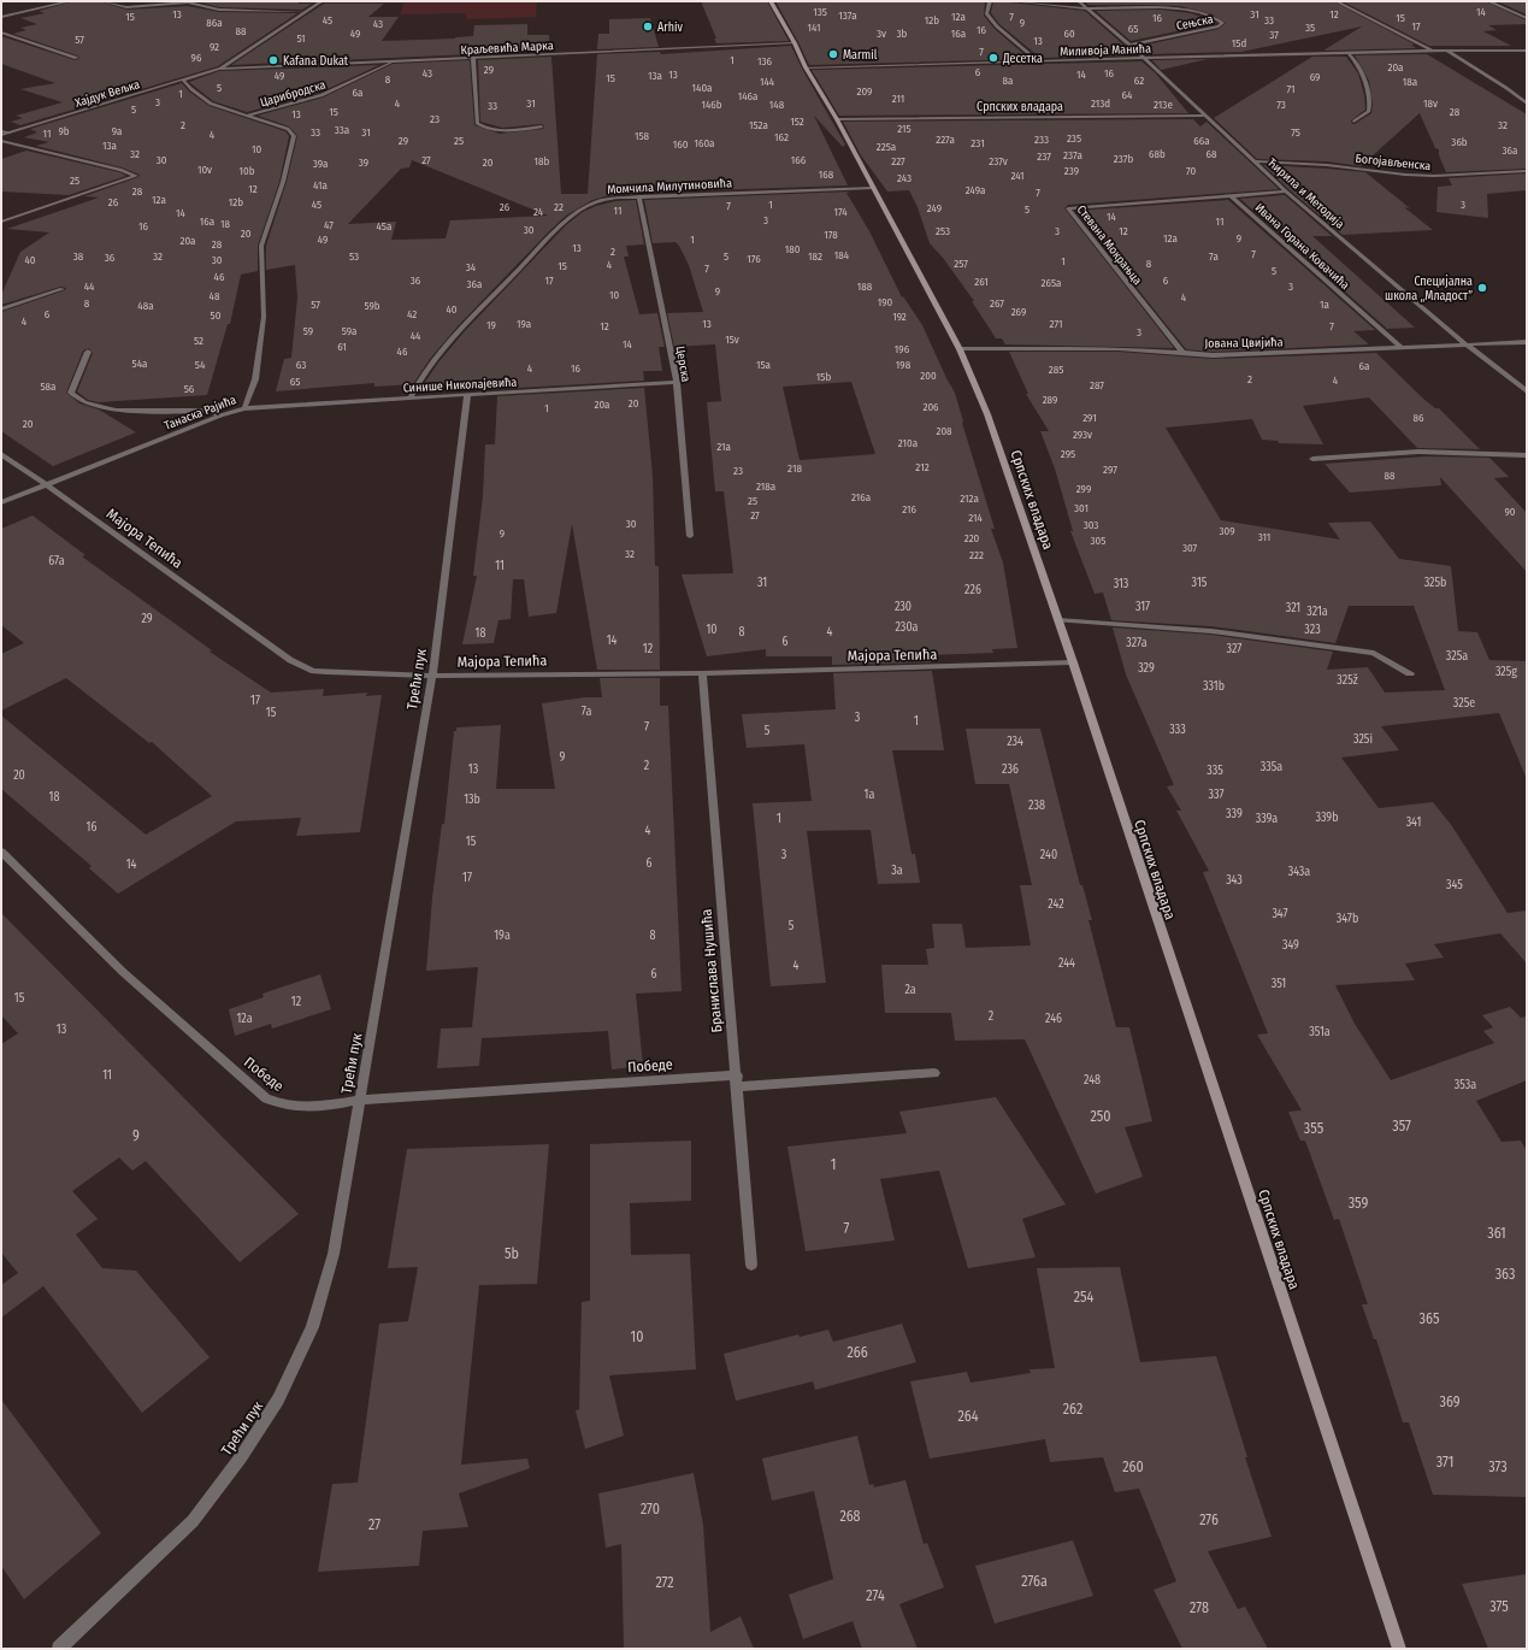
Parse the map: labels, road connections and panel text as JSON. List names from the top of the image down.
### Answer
{
  "streets": {
    "main road": ["Српских владара"],
    "street": [
      "Сењска",
      "Краљевића Марка",
      "Миливоја Манића",
      "Хајдук Вељка",
      "Царибродска",
      "Богојављенска",
      "Момчила Милутиновића",
      "Ћирила и Методија",
      "Стевана Мокрањца",
      "Ивана Горана Ковачића",
      "Јована Цвијића",
      "Церска",
      "Синише Николајевића",
      "Танаска Рајића",
      "Мајора Тепића",
      "Трећи пук",
      "Бранислава Нушића",
      "Победе"
    ]
  },
  "crossings": [
    ["Сењска", "Ћирила и Методија"],
    ["Краљевића Марка", "Хајдук Вељка"],
    ["Краљевића Марка", "Царибродска"],
    ["Краљевића Марка", "Српских владара"],
    ["Миливоја Манића", "Српских владара"],
    ["Миливоја Манића", "Ћирила и Методија"],
    ["Хајдук Вељка", "Танаска Рајића"],
    ["Царибродска", "Танаска Рајића"],
    ["Српских владара", "Момчила Милутиновића"],
    ["Српских владара", "Ћирила и Методија"],
    ["Српских владара", "Јована Цвијића"],
    ["Српских владара", "Мајора Тепића"],
    ["Богојављенска", "Ћирила и Методија"],
    ["Момчила Милутиновића", "Церска"],
    ["Момчила Милутиновића", "Синише Николајевића"],
    ["Ћирила и Методија", "Ивана Горана Ковачића"],
    ["Ћирила и Методија", "Јована Цвијића"],
    ["Стевана Мокрањца", "Ивана Горана Ковачића"],
    ["Стевана Мокрањца", "Јована Цвијића"],
    ["Ивана Горана Ковачића", "Јована Цвијића"],
    ["Церска", "Синише Николајевића"],
    ["Синише Николајевића", "Танаска Рајића"],
    ["Синише Николајевића", "Трећи пук"],
    ["Танаска Рајића", "Мајора Тепића"],
    ["Мајора Тепића", "Трећи пук"],
    ["Мајора Тепића", "Бранислава Нушића"],
    ["Трећи пук", "Победе"],
    ["Бранислава Нушића", "Победе"]
  ],
  "places": [
    "Arhiv",
    "Marmil",
    "Десетка",
    "Kafana Dukat",
    "Специјална школа „Младост”"
  ],
  "house_numbers": [
    "135",
    "14",
    "13",
    "31",
    "12",
    "137a",
    "15",
    "12a",
    "7",
    "16",
    "15",
    "45",
    "12b",
    "33",
    "86a",
    "9",
    "43",
    "17",
    "141",
    "35",
    "65",
    "16",
    "88",
    "49",
    "3v",
    "3b",
    "16a",
    "60",
    "37",
    "51",
    "57",
    "13",
    "15d",
    "92",
    "7",
    "96",
    "1",
    "136",
    "20a",
    "29",
    "6",
    "43",
    "16",
    "13",
    "14",
    "49",
    "13a",
    "69",
    "15",
    "8",
    "8a",
    "62",
    "144",
    "18a",
    "5",
    "140a",
    "71",
    "209",
    "6a",
    "1",
    "64",
    "146a",
    "211",
    "3",
    "4",
    "31",
    "213d",
    "18v",
    "146b",
    "148",
    "213e",
    "73",
    "33",
    "5",
    "15",
    "28",
    "13",
    "23",
    "152",
    "2",
    "152a",
    "32",
    "215",
    "33a",
    "9b",
    "9a",
    "33",
    "31",
    "75",
    "11",
    "4",
    "158",
    "162",
    "235",
    "227a",
    "233",
    "29",
    "25",
    "66a",
    "36b",
    "160a",
    "231",
    "160",
    "13a",
    "225a",
    "10",
    "36a",
    "32",
    "68b",
    "68",
    "237a",
    "237",
    "237b",
    "30",
    "27",
    "166",
    "18b",
    "227",
    "237v",
    "39",
    "20",
    "39a",
    "10v",
    "10b",
    "239",
    "70",
    "168",
    "241",
    "243",
    "25",
    "41a",
    "12",
    "249a",
    "28",
    "7",
    "12a",
    "26",
    "12b",
    "45",
    "1",
    "3",
    "7",
    "26",
    "22",
    "249",
    "5",
    "11",
    "24",
    "174",
    "14",
    "14",
    "3",
    "16a",
    "11",
    "18",
    "47",
    "16",
    "45a",
    "30",
    "253",
    "3",
    "12",
    "20",
    "178",
    "12a",
    "9",
    "49",
    "1",
    "20a",
    "28",
    "13",
    "180",
    "2",
    "7",
    "184",
    "38",
    "32",
    "53",
    "5",
    "182",
    "7a",
    "36",
    "176",
    "40",
    "30",
    "1",
    "257",
    "8",
    "4",
    "15",
    "34",
    "7",
    "5",
    "46",
    "36",
    "17",
    "6",
    "261",
    "265a",
    "36a",
    "44",
    "188",
    "3",
    "9",
    "10",
    "48",
    "4",
    "190",
    "8",
    "267",
    "57",
    "1a",
    "48a",
    "59b",
    "40",
    "269",
    "6",
    "42",
    "50",
    "192",
    "4",
    "19a",
    "13",
    "271",
    "19",
    "12",
    "7",
    "59",
    "59a",
    "3",
    "44",
    "15v",
    "52",
    "14",
    "61",
    "196",
    "46",
    "54a",
    "54",
    "63",
    "15a",
    "198",
    "6a",
    "4",
    "16",
    "285",
    "200",
    "15b",
    "2",
    "4",
    "65",
    "287",
    "58a",
    "56",
    "289",
    "20",
    "20a",
    "206",
    "1",
    "291",
    "86",
    "20",
    "208",
    "293v",
    "210a",
    "21a",
    "295",
    "212",
    "218",
    "297",
    "23",
    "88",
    "218a",
    "299",
    "216a",
    "212a",
    "25",
    "301",
    "216",
    "90",
    "27",
    "214",
    "30",
    "303",
    "309",
    "9",
    "311",
    "220",
    "305",
    "307",
    "32",
    "222",
    "67a",
    "11",
    "31",
    "315",
    "325b",
    "313",
    "226",
    "230",
    "317",
    "321",
    "321a",
    "29",
    "230a",
    "10",
    "323",
    "8",
    "4",
    "18",
    "14",
    "6",
    "327a",
    "12",
    "327",
    "325a",
    "329",
    "325g",
    "325ž",
    "331b",
    "17",
    "325e",
    "7a",
    "15",
    "3",
    "1",
    "7",
    "333",
    "5",
    "325i",
    "234",
    "9",
    "2",
    "335a",
    "13",
    "236",
    "335",
    "20",
    "1a",
    "337",
    "18",
    "13b",
    "238",
    "339",
    "339b",
    "1",
    "339a",
    "341",
    "16",
    "4",
    "15",
    "3",
    "240",
    "6",
    "14",
    "3a",
    "343a",
    "17",
    "343",
    "345",
    "242",
    "347",
    "347b",
    "5",
    "19a",
    "8",
    "349",
    "244",
    "4",
    "6",
    "351",
    "2a",
    "15",
    "12",
    "2",
    "12a",
    "246",
    "13",
    "351a",
    "11",
    "248",
    "353a",
    "250",
    "357",
    "355",
    "9",
    "1",
    "359",
    "7",
    "361",
    "5b",
    "363",
    "254",
    "365",
    "10",
    "266",
    "369",
    "262",
    "264",
    "371",
    "260",
    "373",
    "270",
    "268",
    "276",
    "27",
    "276a",
    "272",
    "274",
    "375",
    "278"
  ]
}
